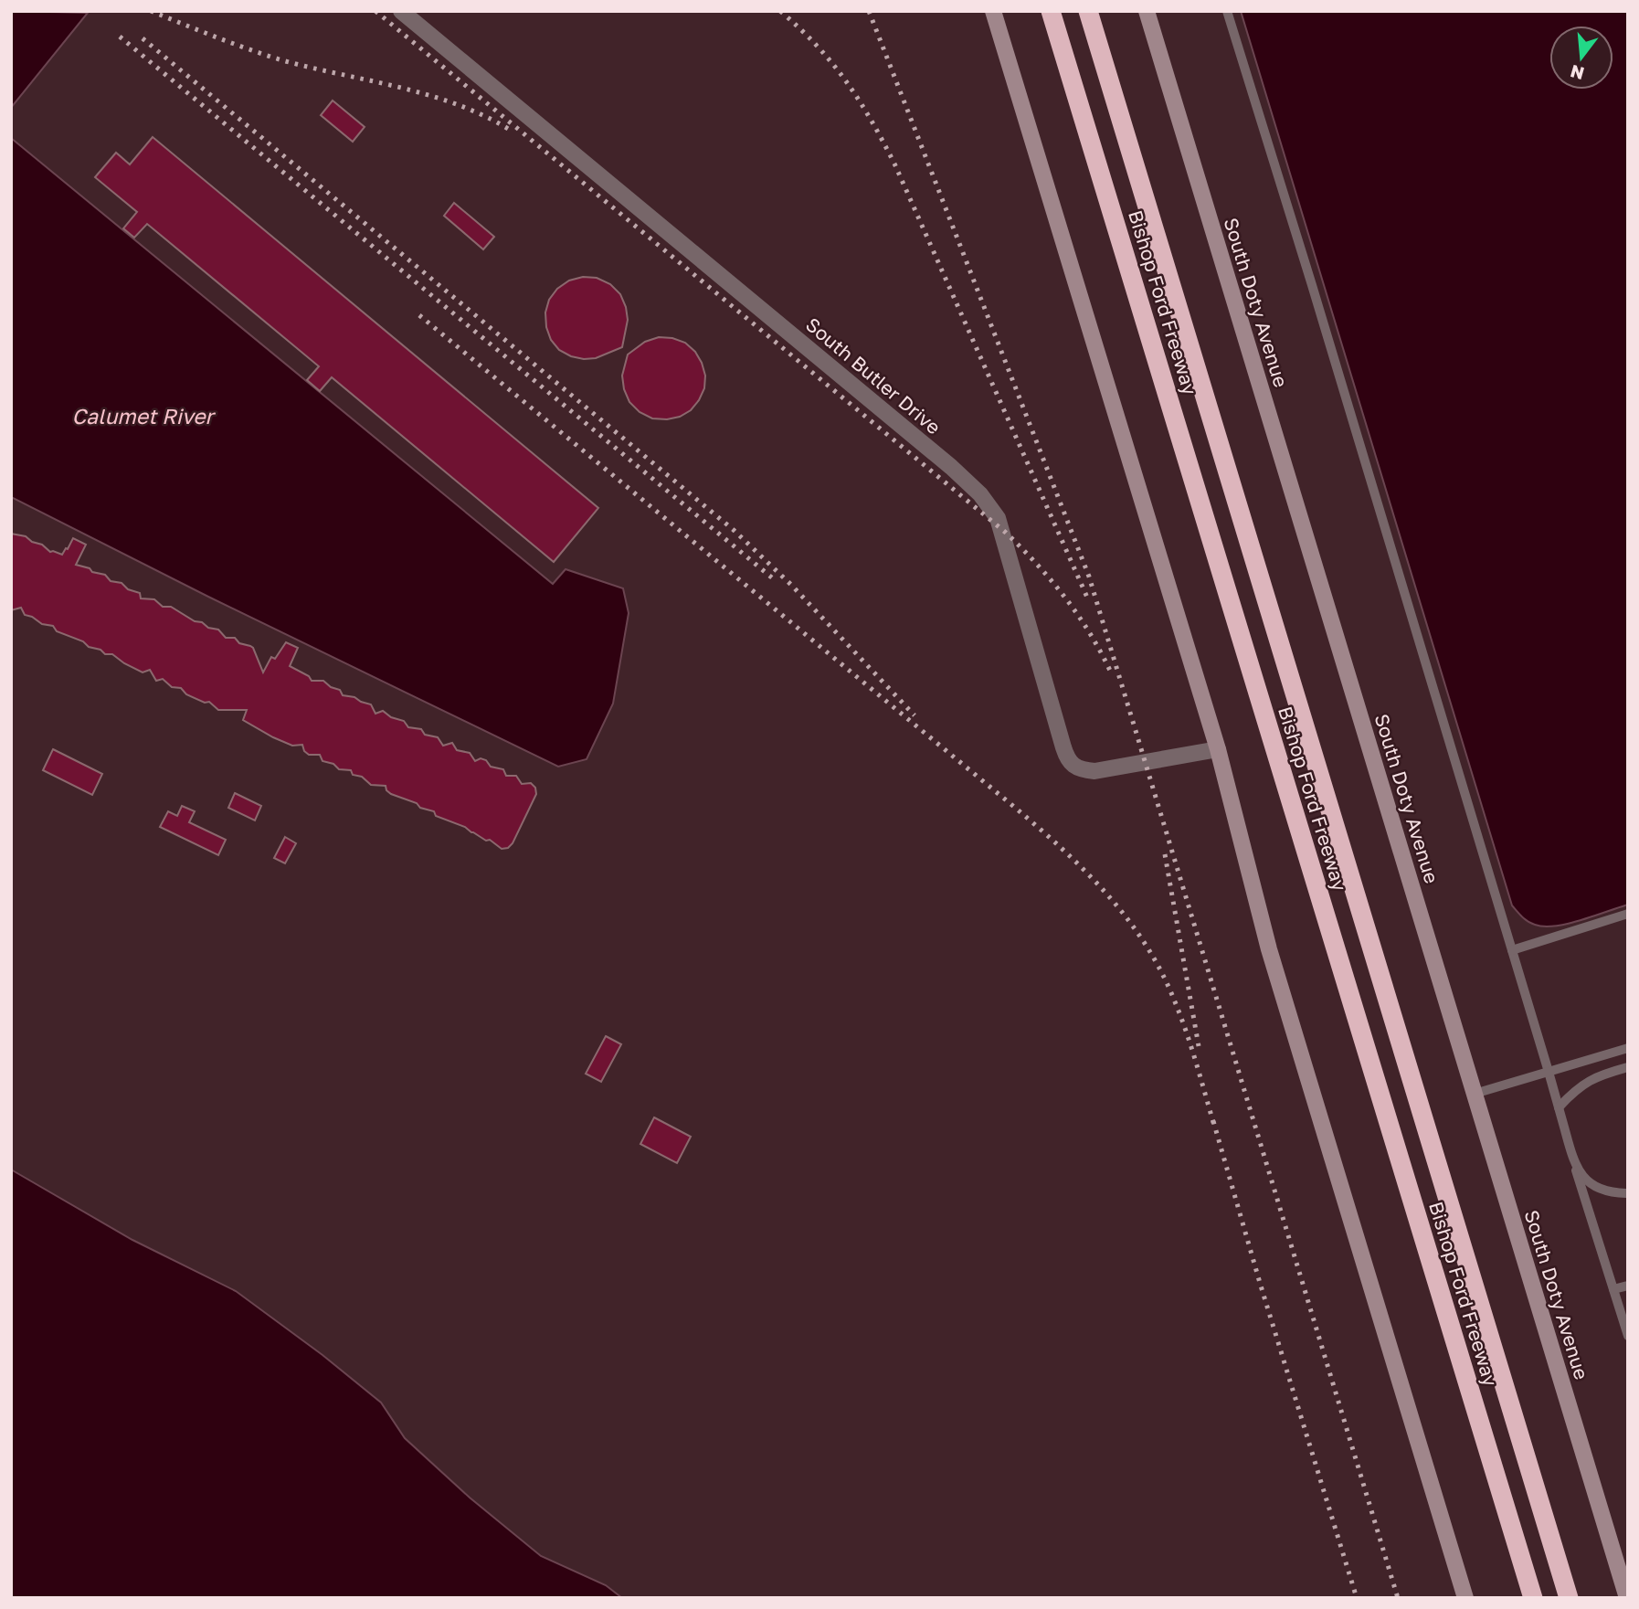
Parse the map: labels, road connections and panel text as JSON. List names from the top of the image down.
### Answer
{
  "streets": {
    "highway": ["Bishop Ford Freeway"],
    "street": ["South Doty Avenue", "South Butler Drive"]
  },
  "water": ["Calumet River"],
  "north": "bottom"
}
